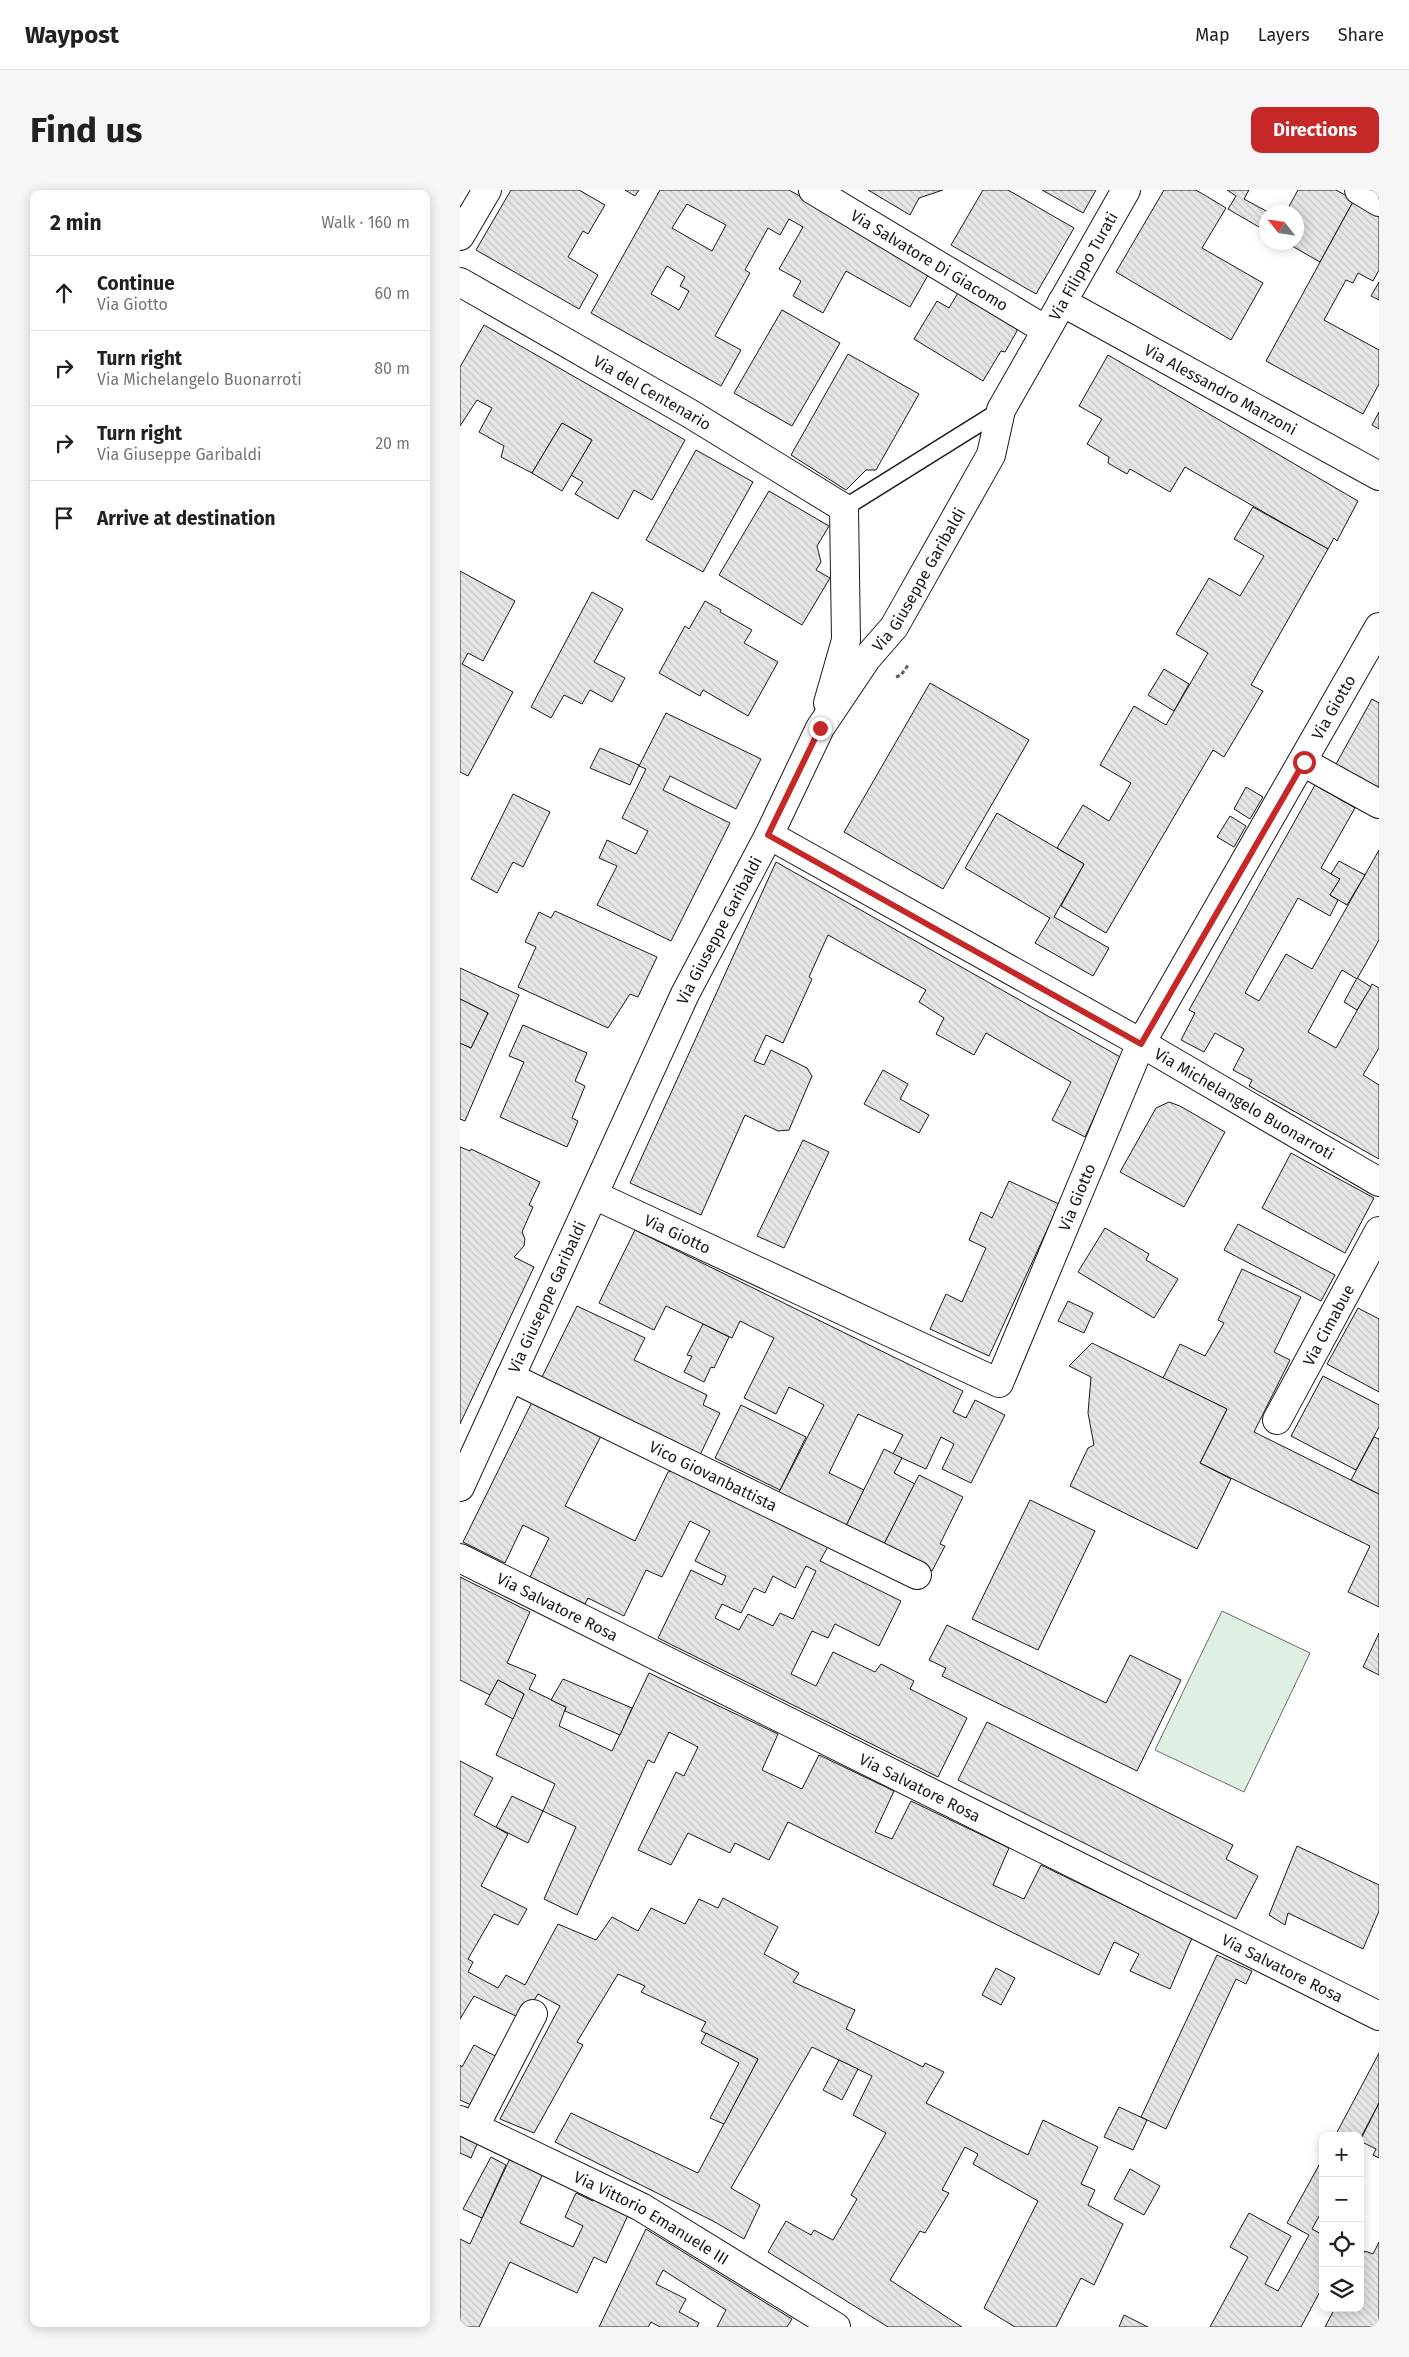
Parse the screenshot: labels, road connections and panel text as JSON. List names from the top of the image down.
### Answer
{
  "streets": {
    "street": [
      "Via Salvatore Di Giacomo",
      "Via Filippo Turati",
      "Via Alessandro Manzoni",
      "Via del Centenario",
      "Via Giuseppe Garibaldi",
      "Via Giotto",
      "Via Michelangelo Buonarroti",
      "Via Cimabue",
      "Vico Giovanbattista",
      "Via Salvatore Rosa",
      "Via Vittorio Emanuele III"
    ]
  },
  "crossings": [
    ["Via Salvatore Di Giacomo", "Via Filippo Turati"],
    ["Via Salvatore Di Giacomo", "Via Giuseppe Garibaldi"],
    ["Via Filippo Turati", "Via Alessandro Manzoni"],
    ["Via Filippo Turati", "Via Giuseppe Garibaldi"],
    ["Via Giuseppe Garibaldi", "Via Giotto"],
    ["Via Giuseppe Garibaldi", "Via Michelangelo Buonarroti"],
    ["Via Giuseppe Garibaldi", "Vico Giovanbattista"],
    ["Via Giotto", "Via Michelangelo Buonarroti"]
  ],
  "north": "top left",
  "page": {
    "header": "Waypost",
    "nav": ["Map", "Layers", "Share"],
    "buttons": "Directions",
    "title": "Find us",
    "heading": ["2 min", "Walk · 160 m"],
    "list": [
      ["Continue", "Via Giotto", "60 m"],
      ["Turn right", "Via Michelangelo Buonarroti", "80 m"],
      ["Turn right", "Via Giuseppe Garibaldi", "20 m"],
      "Arrive at destination"
    ],
    "map_buttons": ["+", "−"]
  }
}
